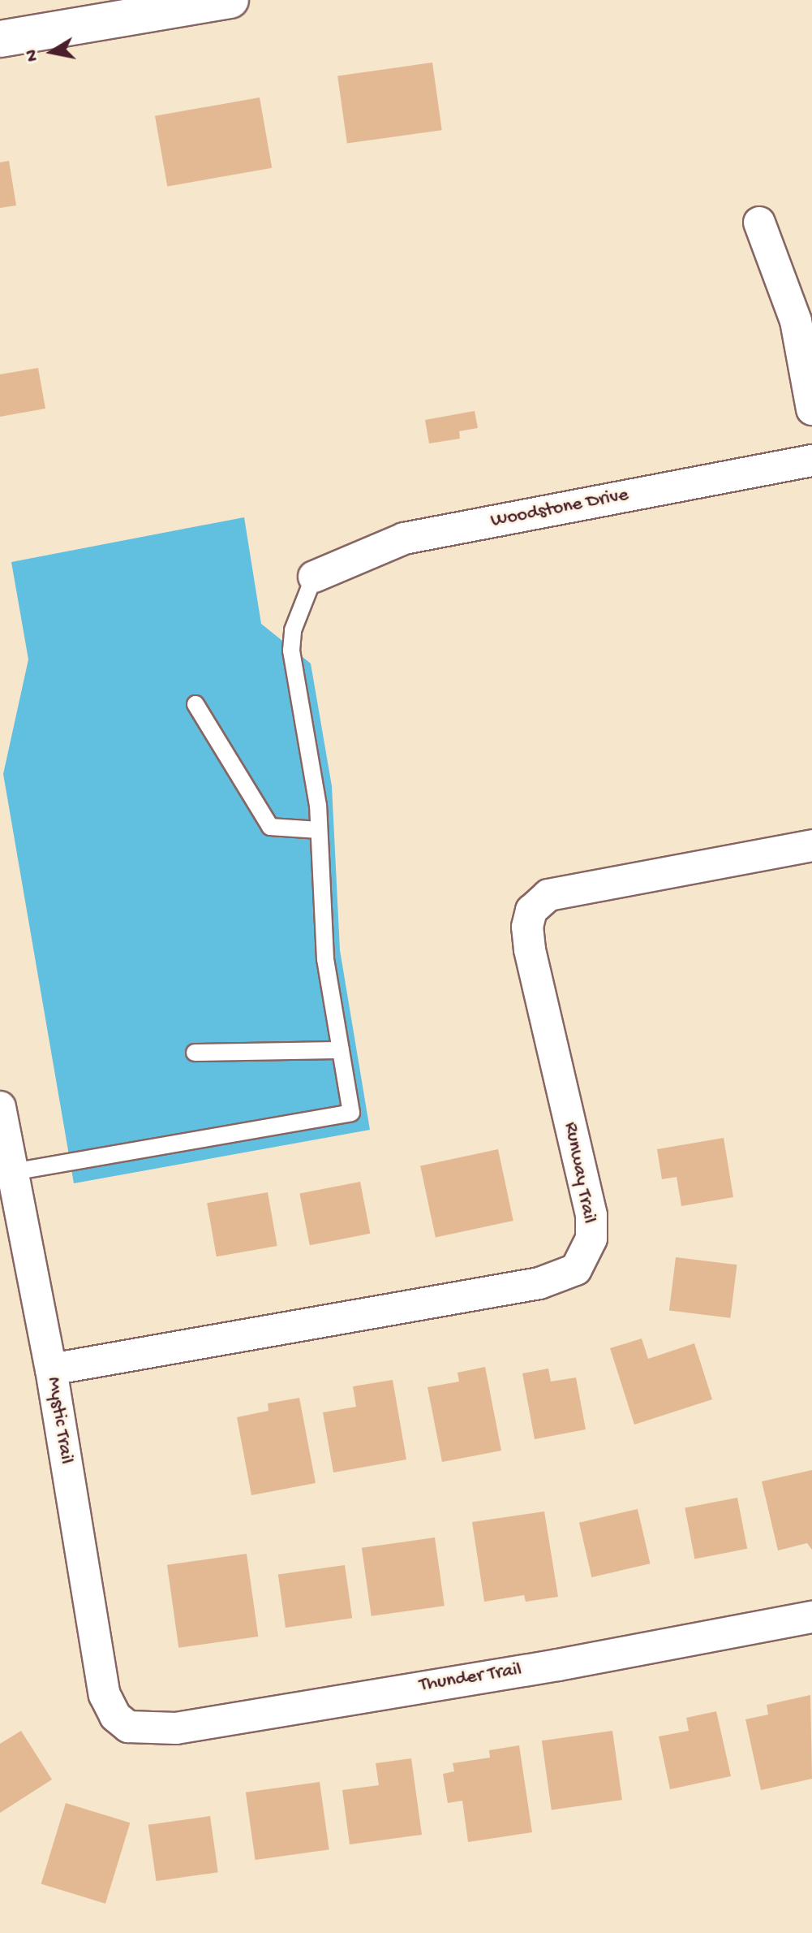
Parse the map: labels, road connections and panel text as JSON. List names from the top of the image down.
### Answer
{
  "streets": {
    "street": [
      "Woodstone Drive",
      "Runway Trail",
      "Mystic Trail",
      "Thunder Trail"
    ]
  },
  "crossings": [
    ["Runway Trail", "Mystic Trail"],
    ["Mystic Trail", "Thunder Trail"]
  ],
  "north": "left"
}
